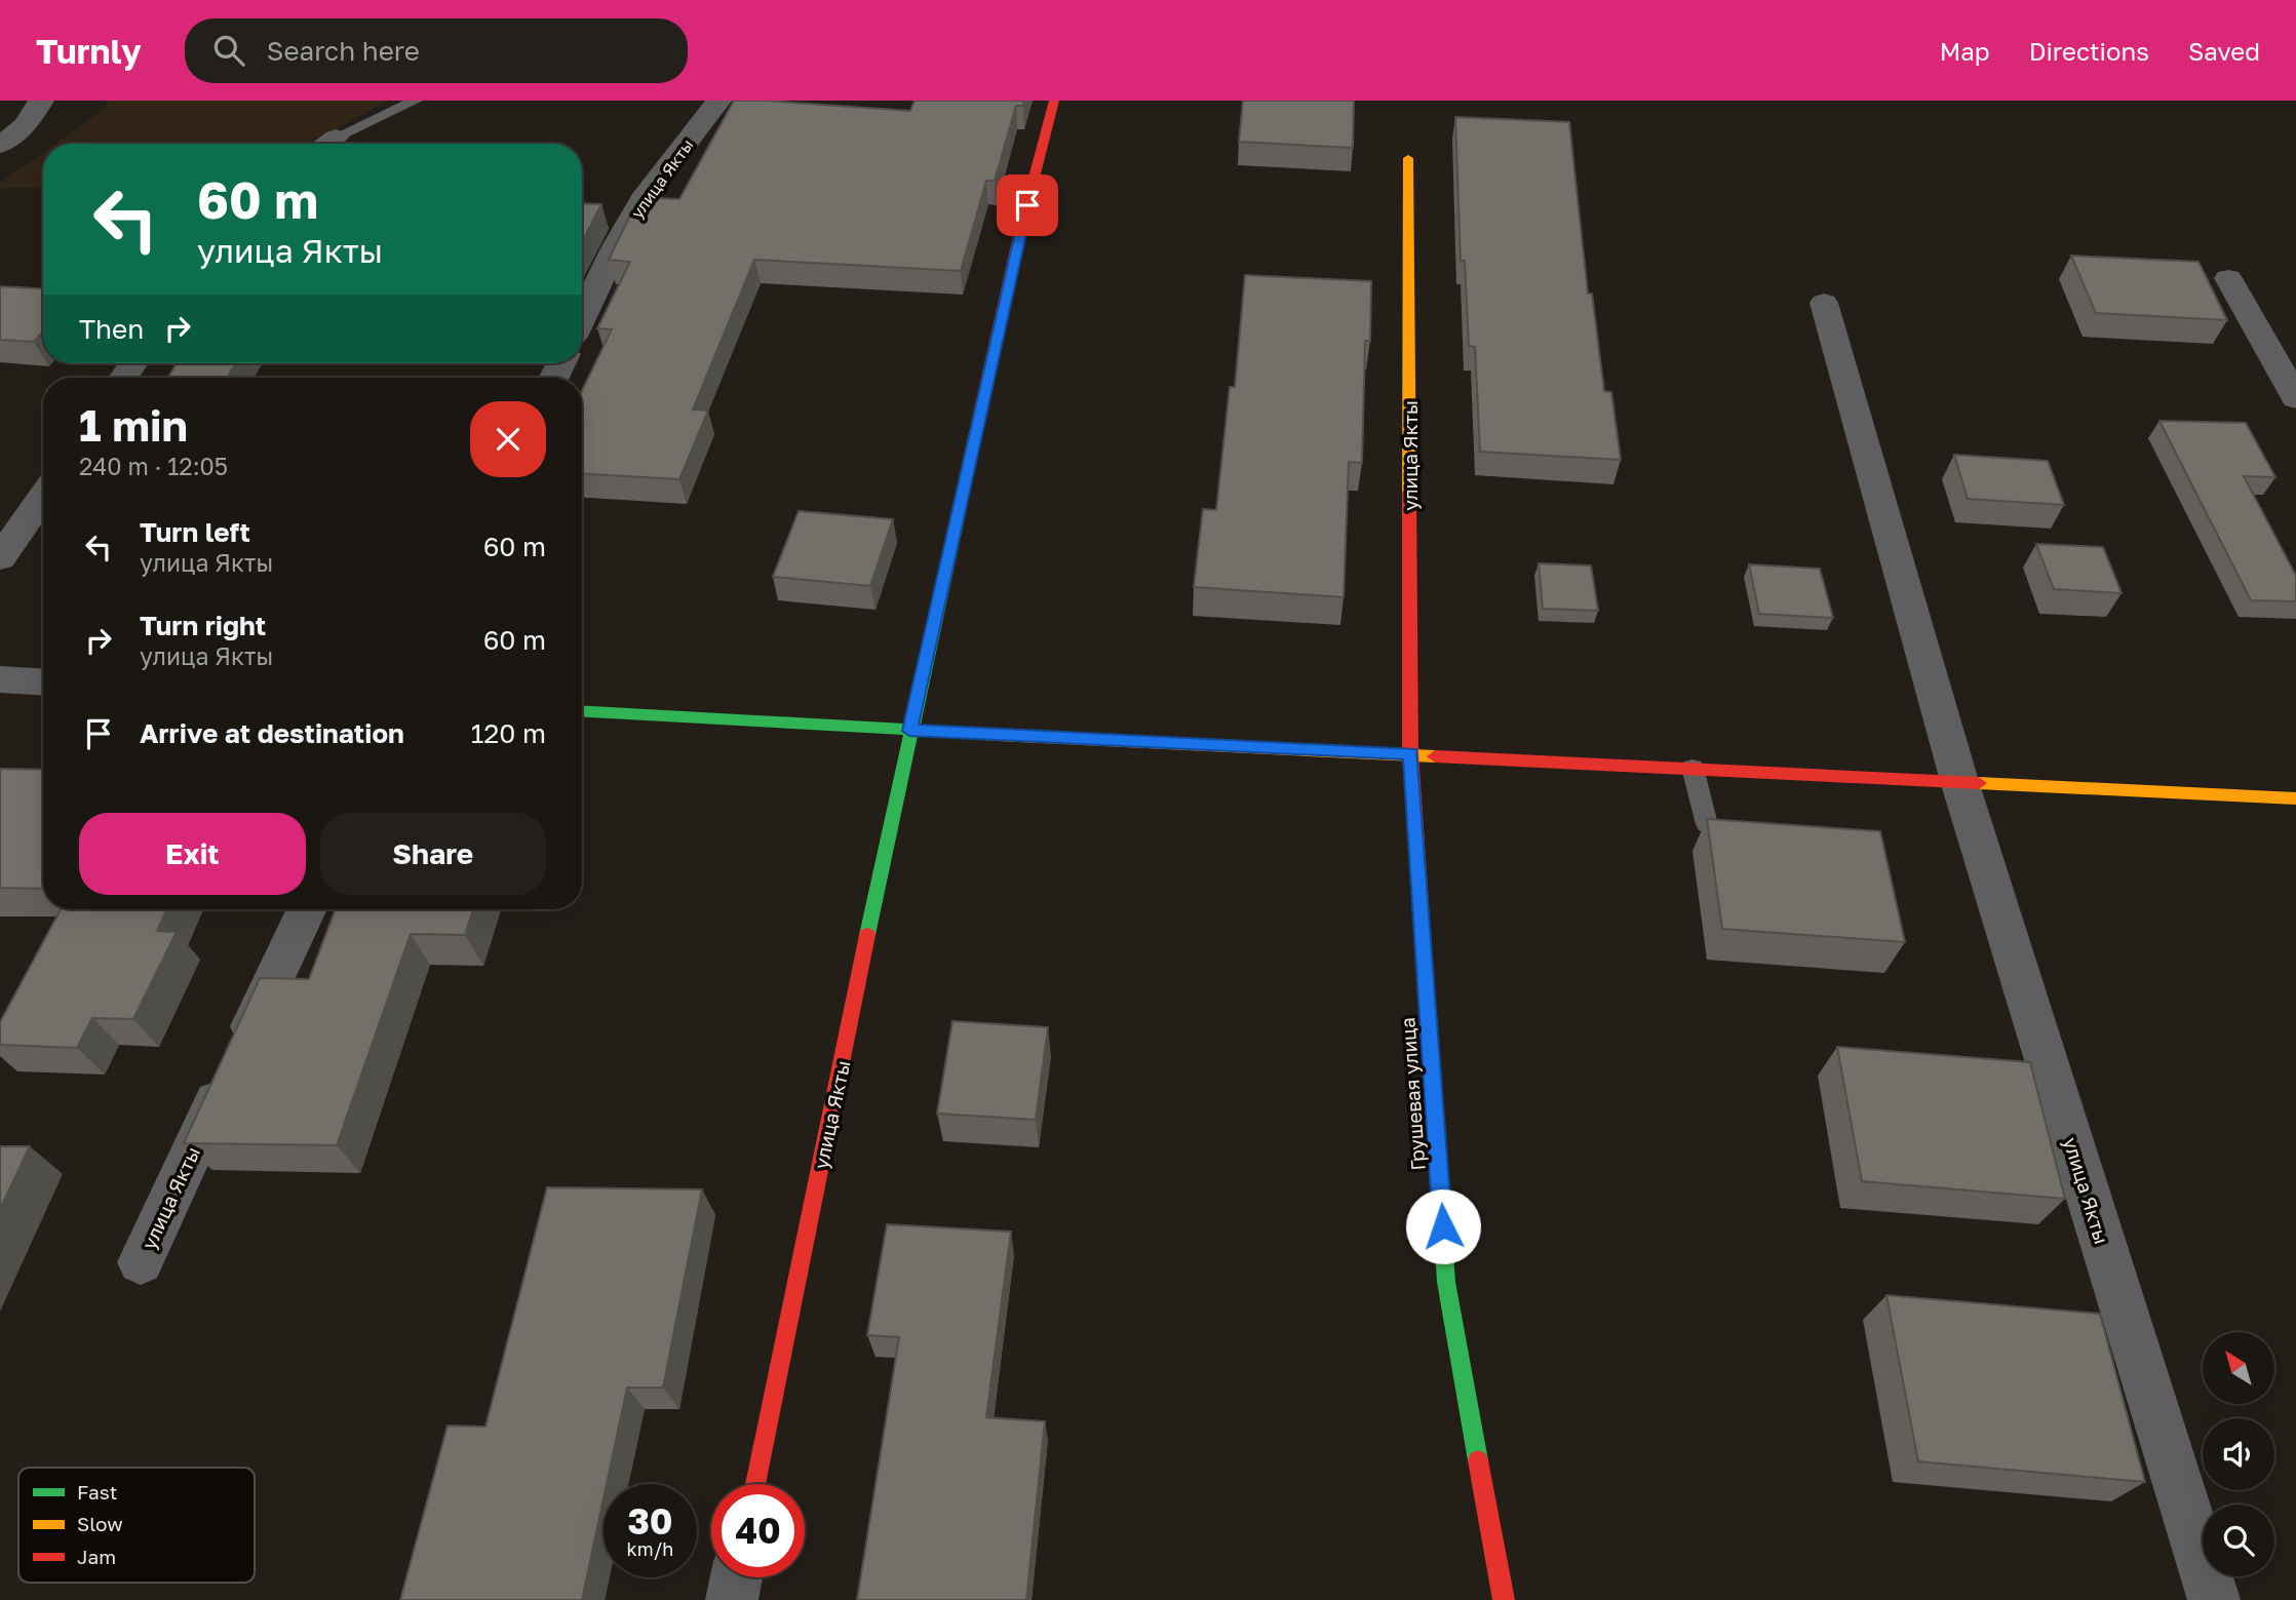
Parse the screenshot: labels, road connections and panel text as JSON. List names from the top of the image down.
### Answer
{
  "streets": {
    "street": ["улица Якты", "Грушевая улица"]
  },
  "crossings": [
    ["улица Якты", "Грушевая улица"]
  ],
  "legend": ["Fast", "Slow", "Jam"],
  "north": "top left",
  "page": {
    "header": "Turnly",
    "search": "Search here",
    "nav": ["Map", "Directions", "Saved"],
    "turn": ["60 m", "улица Якты"],
    "then": "Then",
    "heading": ["1 min", "240 m · 12:05"],
    "list": [
      {
        "name": "Turn left",
        "note": "улица Якты",
        "value": "60 m"
      },
      {
        "name": "Turn right",
        "note": "улица Якты",
        "value": "60 m"
      },
      {
        "name": "Arrive at destination",
        "value": "120 m"
      }
    ],
    "buttons": ["Exit", "Share"],
    "speed": "30 km/h",
    "limit": "40"
  }
}
